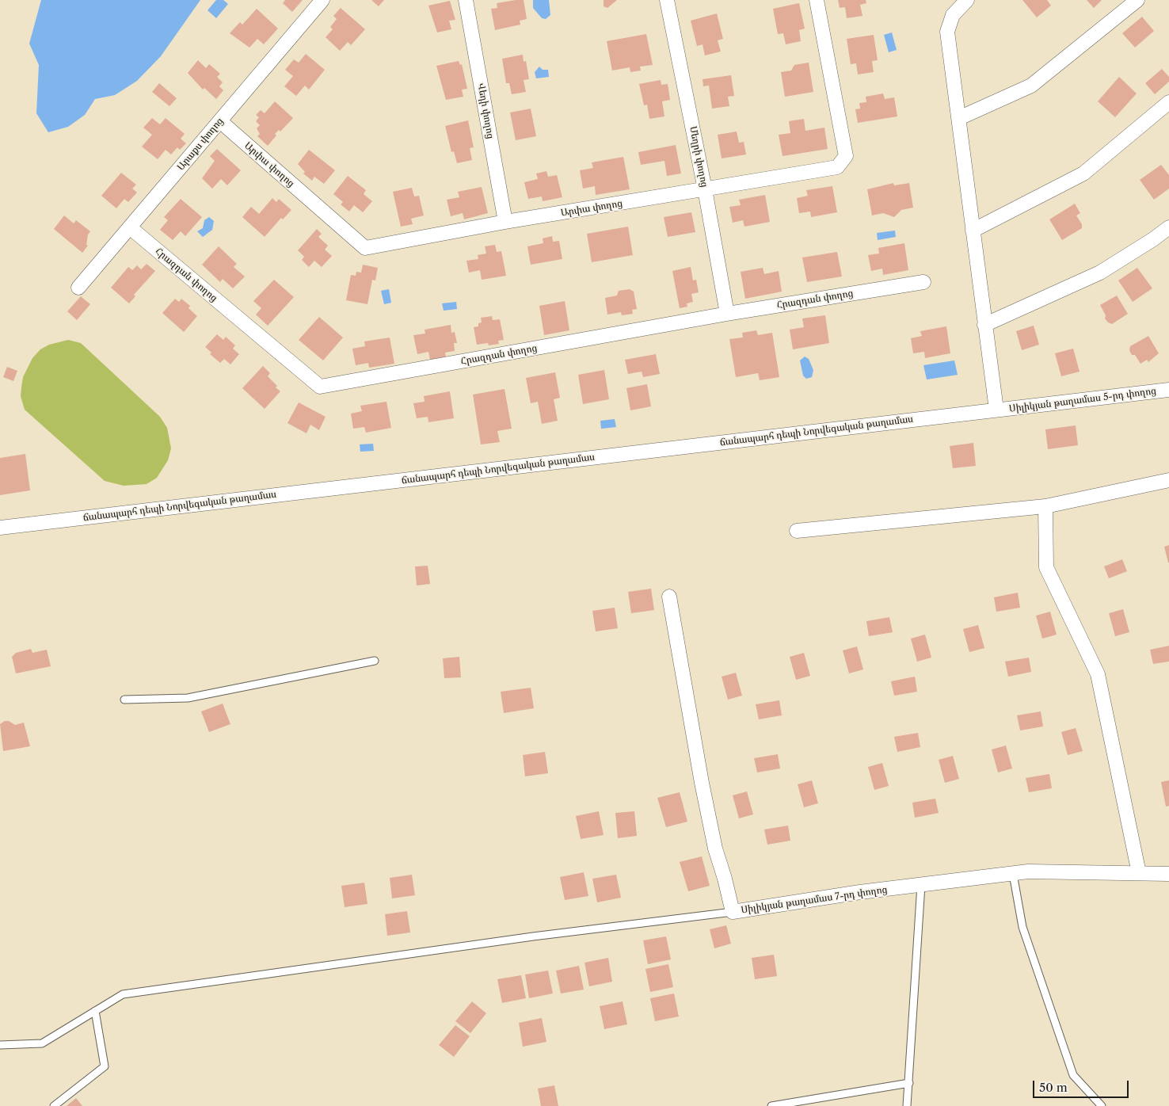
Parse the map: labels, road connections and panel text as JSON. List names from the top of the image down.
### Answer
{
  "streets": {
    "street": [
      "Վեդի փողոց",
      "Արաքս փողոց",
      "Մեղրի փողոց",
      "Արփա փողոց",
      "Հրազդան փողոց",
      "Սիլիկյան թաղամաս 5-րդ փողոց",
      "ճանապարհ դեպի Նորվեգական թաղամաս",
      "Սիլիկյան թաղամաս 7-րդ փողոց"
    ]
  },
  "crossings": [
    ["Վեդի փողոց", "Արփա փողոց"],
    ["Արաքս փողոց", "Արփա փողոց"],
    ["Արաքս փողոց", "Հրազդան փողոց"],
    ["Մեղրի փողոց", "Արփա փողոց"],
    ["Մեղրի փողոց", "Հրազդան փողոց"],
    ["Սիլիկյան թաղամաս 5-րդ փողոց", "ճանապարհ դեպի Նորվեգական թաղամաս"]
  ],
  "scale_bar": "50 m"
}
